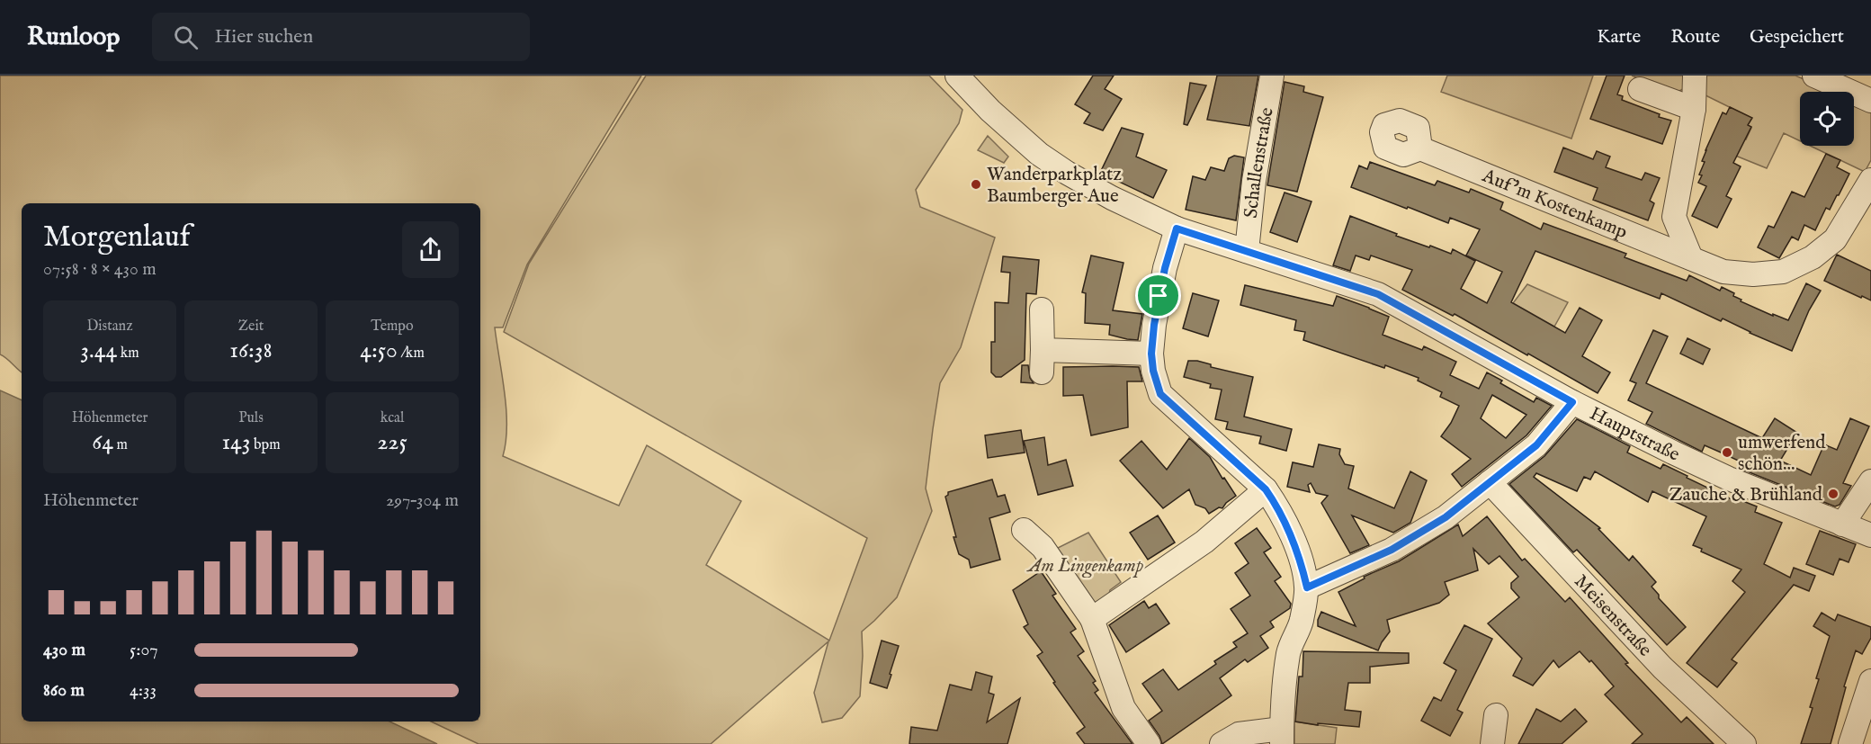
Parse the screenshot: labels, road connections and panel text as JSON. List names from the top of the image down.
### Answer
{
  "streets": {
    "street": [
      "Schallenstraße",
      "Auf'm Kostenkamp",
      "Hauptstraße",
      "Meisenstraße"
    ]
  },
  "crossings": [
    ["Schallenstraße", "Hauptstraße"]
  ],
  "parks": ["Am Lingenkamp"],
  "places": ["Wanderparkplatz Baumberger Aue", "umwerfend schön...", "Zauche & Brühland"],
  "page": {
    "header": "Runloop",
    "search": "Hier suchen",
    "nav": ["Karte", "Route", "Gespeichert"],
    "heading": ["Morgenlauf", "07:58 · 8 × 430 m"],
    "stats": [
      ["Distanz", "3.44 km"],
      ["Zeit", "16:38"],
      ["Tempo", "4:50 /km"],
      ["Höhenmeter", "64 m"],
      ["Puls", "143 bpm"],
      ["kcal", "225"]
    ],
    "chart": ["Höhenmeter", "297–304 m"],
    "list": [
      {
        "name": "430 m",
        "note": "5:07"
      },
      {
        "name": "860 m",
        "note": "4:33"
      }
    ]
  }
}
